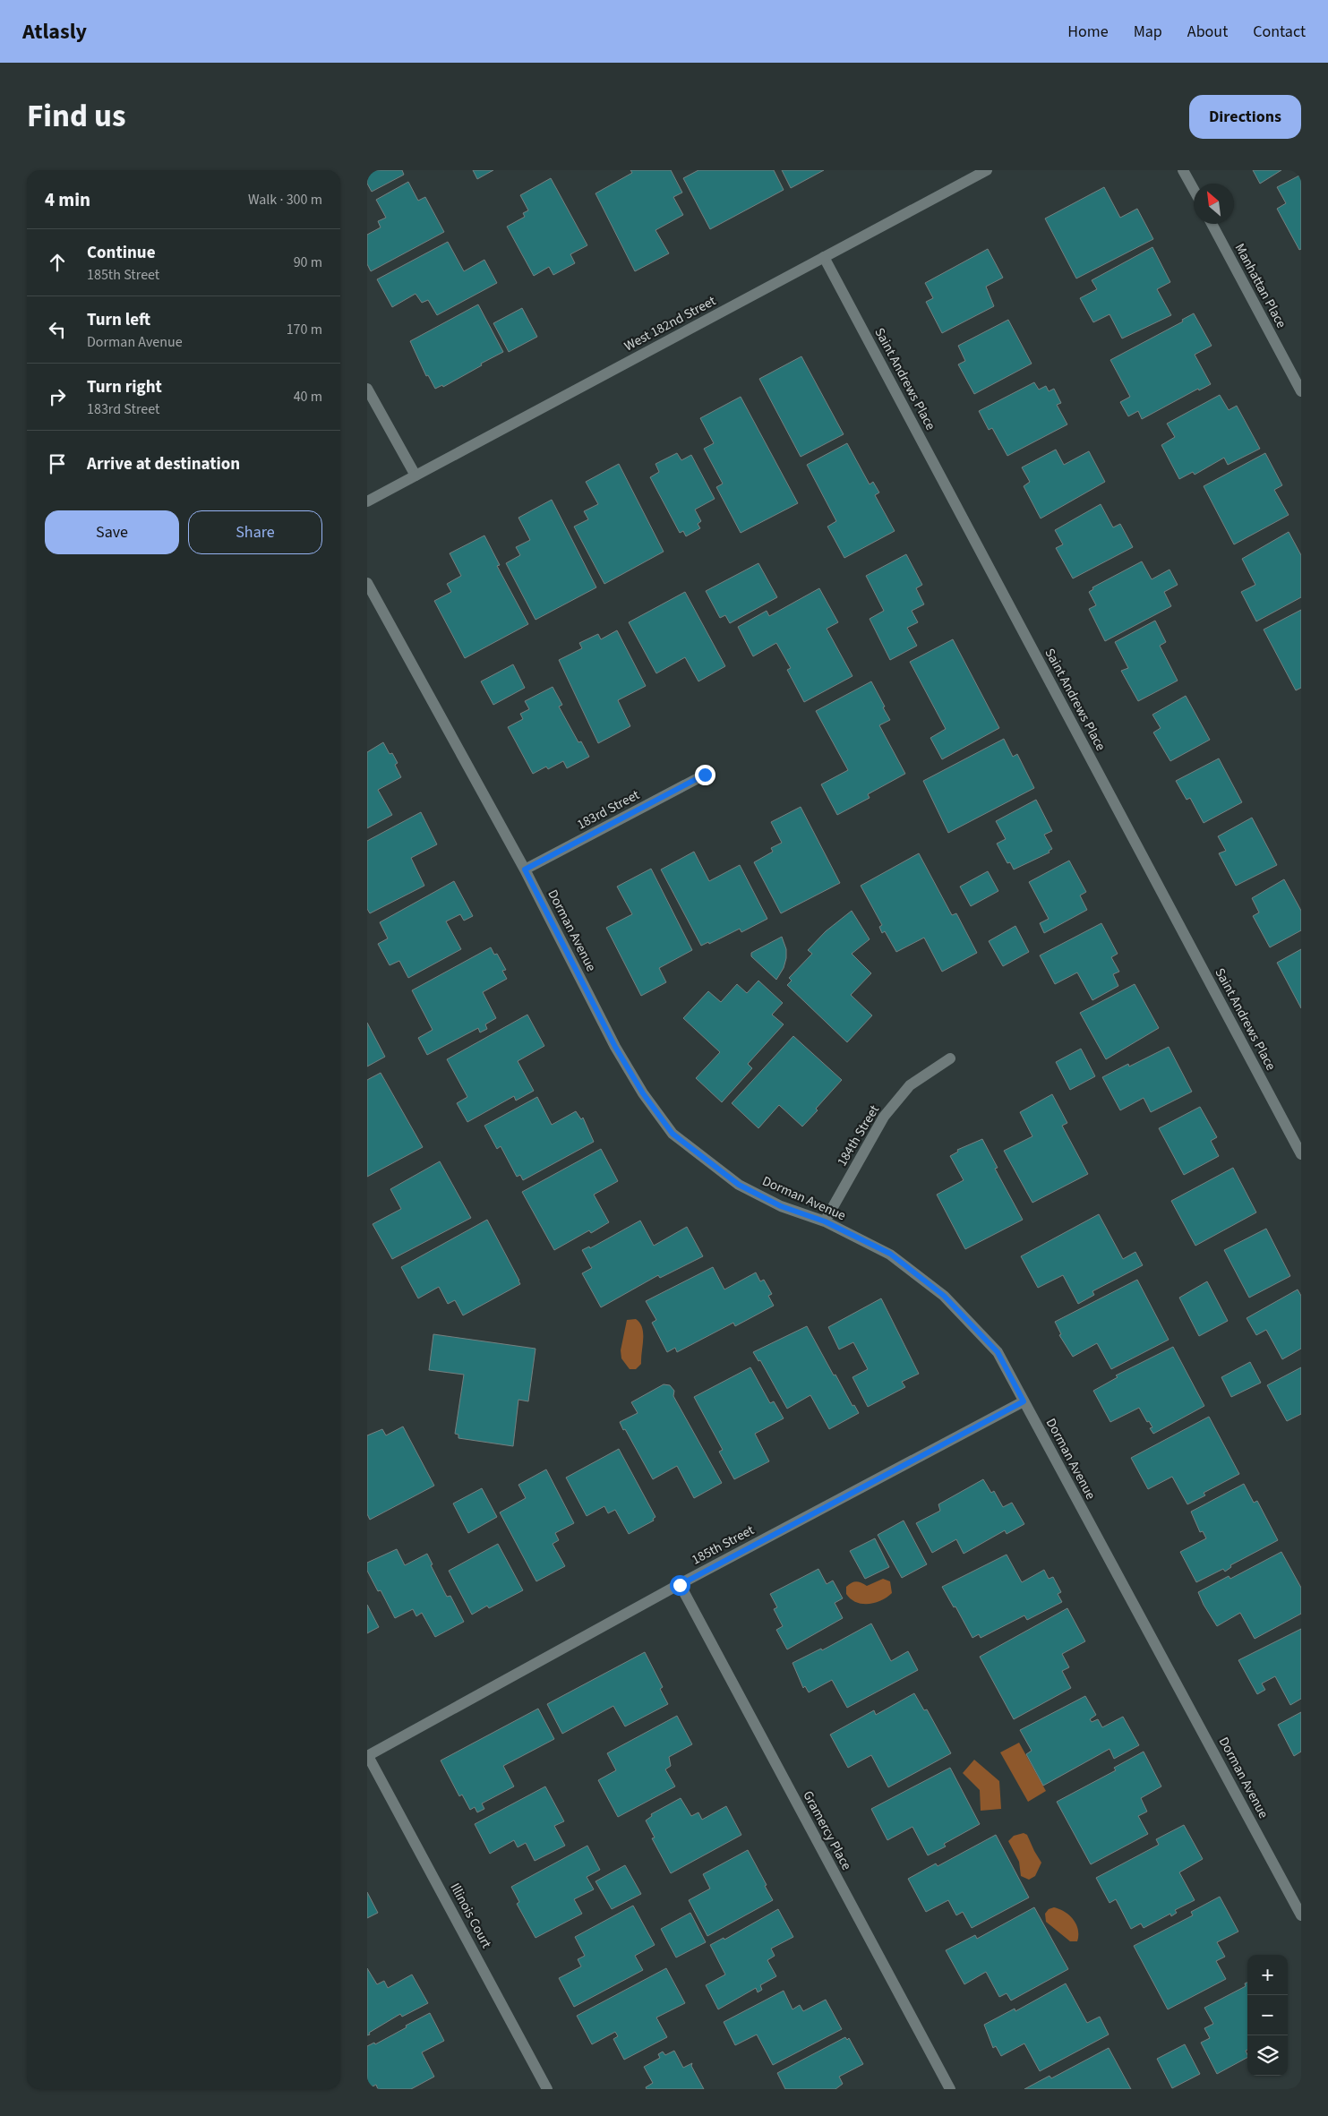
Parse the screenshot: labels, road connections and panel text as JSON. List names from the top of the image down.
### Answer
{
  "streets": {
    "street": [
      "Manhattan Place",
      "West 182nd Street",
      "Saint Andrews Place",
      "183rd Street",
      "Dorman Avenue",
      "184th Street",
      "185th Street",
      "Gramercy Place",
      "Illinois Court"
    ]
  },
  "crossings": [
    ["West 182nd Street", "Saint Andrews Place"],
    ["183rd Street", "Dorman Avenue"],
    ["Dorman Avenue", "184th Street"],
    ["Dorman Avenue", "185th Street"],
    ["185th Street", "Gramercy Place"],
    ["185th Street", "Illinois Court"]
  ],
  "north": "top left",
  "page": {
    "header": "Atlasly",
    "nav": [
      "Home",
      "Map",
      "About",
      "Contact"
    ],
    "title": "Find us",
    "buttons": [
      "Directions",
      ["Save", "Share"]
    ],
    "heading": ["4 min", "Walk · 300 m"],
    "list": [
      ["Continue", "185th Street", "90 m"],
      ["Turn left", "Dorman Avenue", "170 m"],
      ["Turn right", "183rd Street", "40 m"],
      "Arrive at destination"
    ],
    "map_buttons": ["+", "−"]
  }
}
